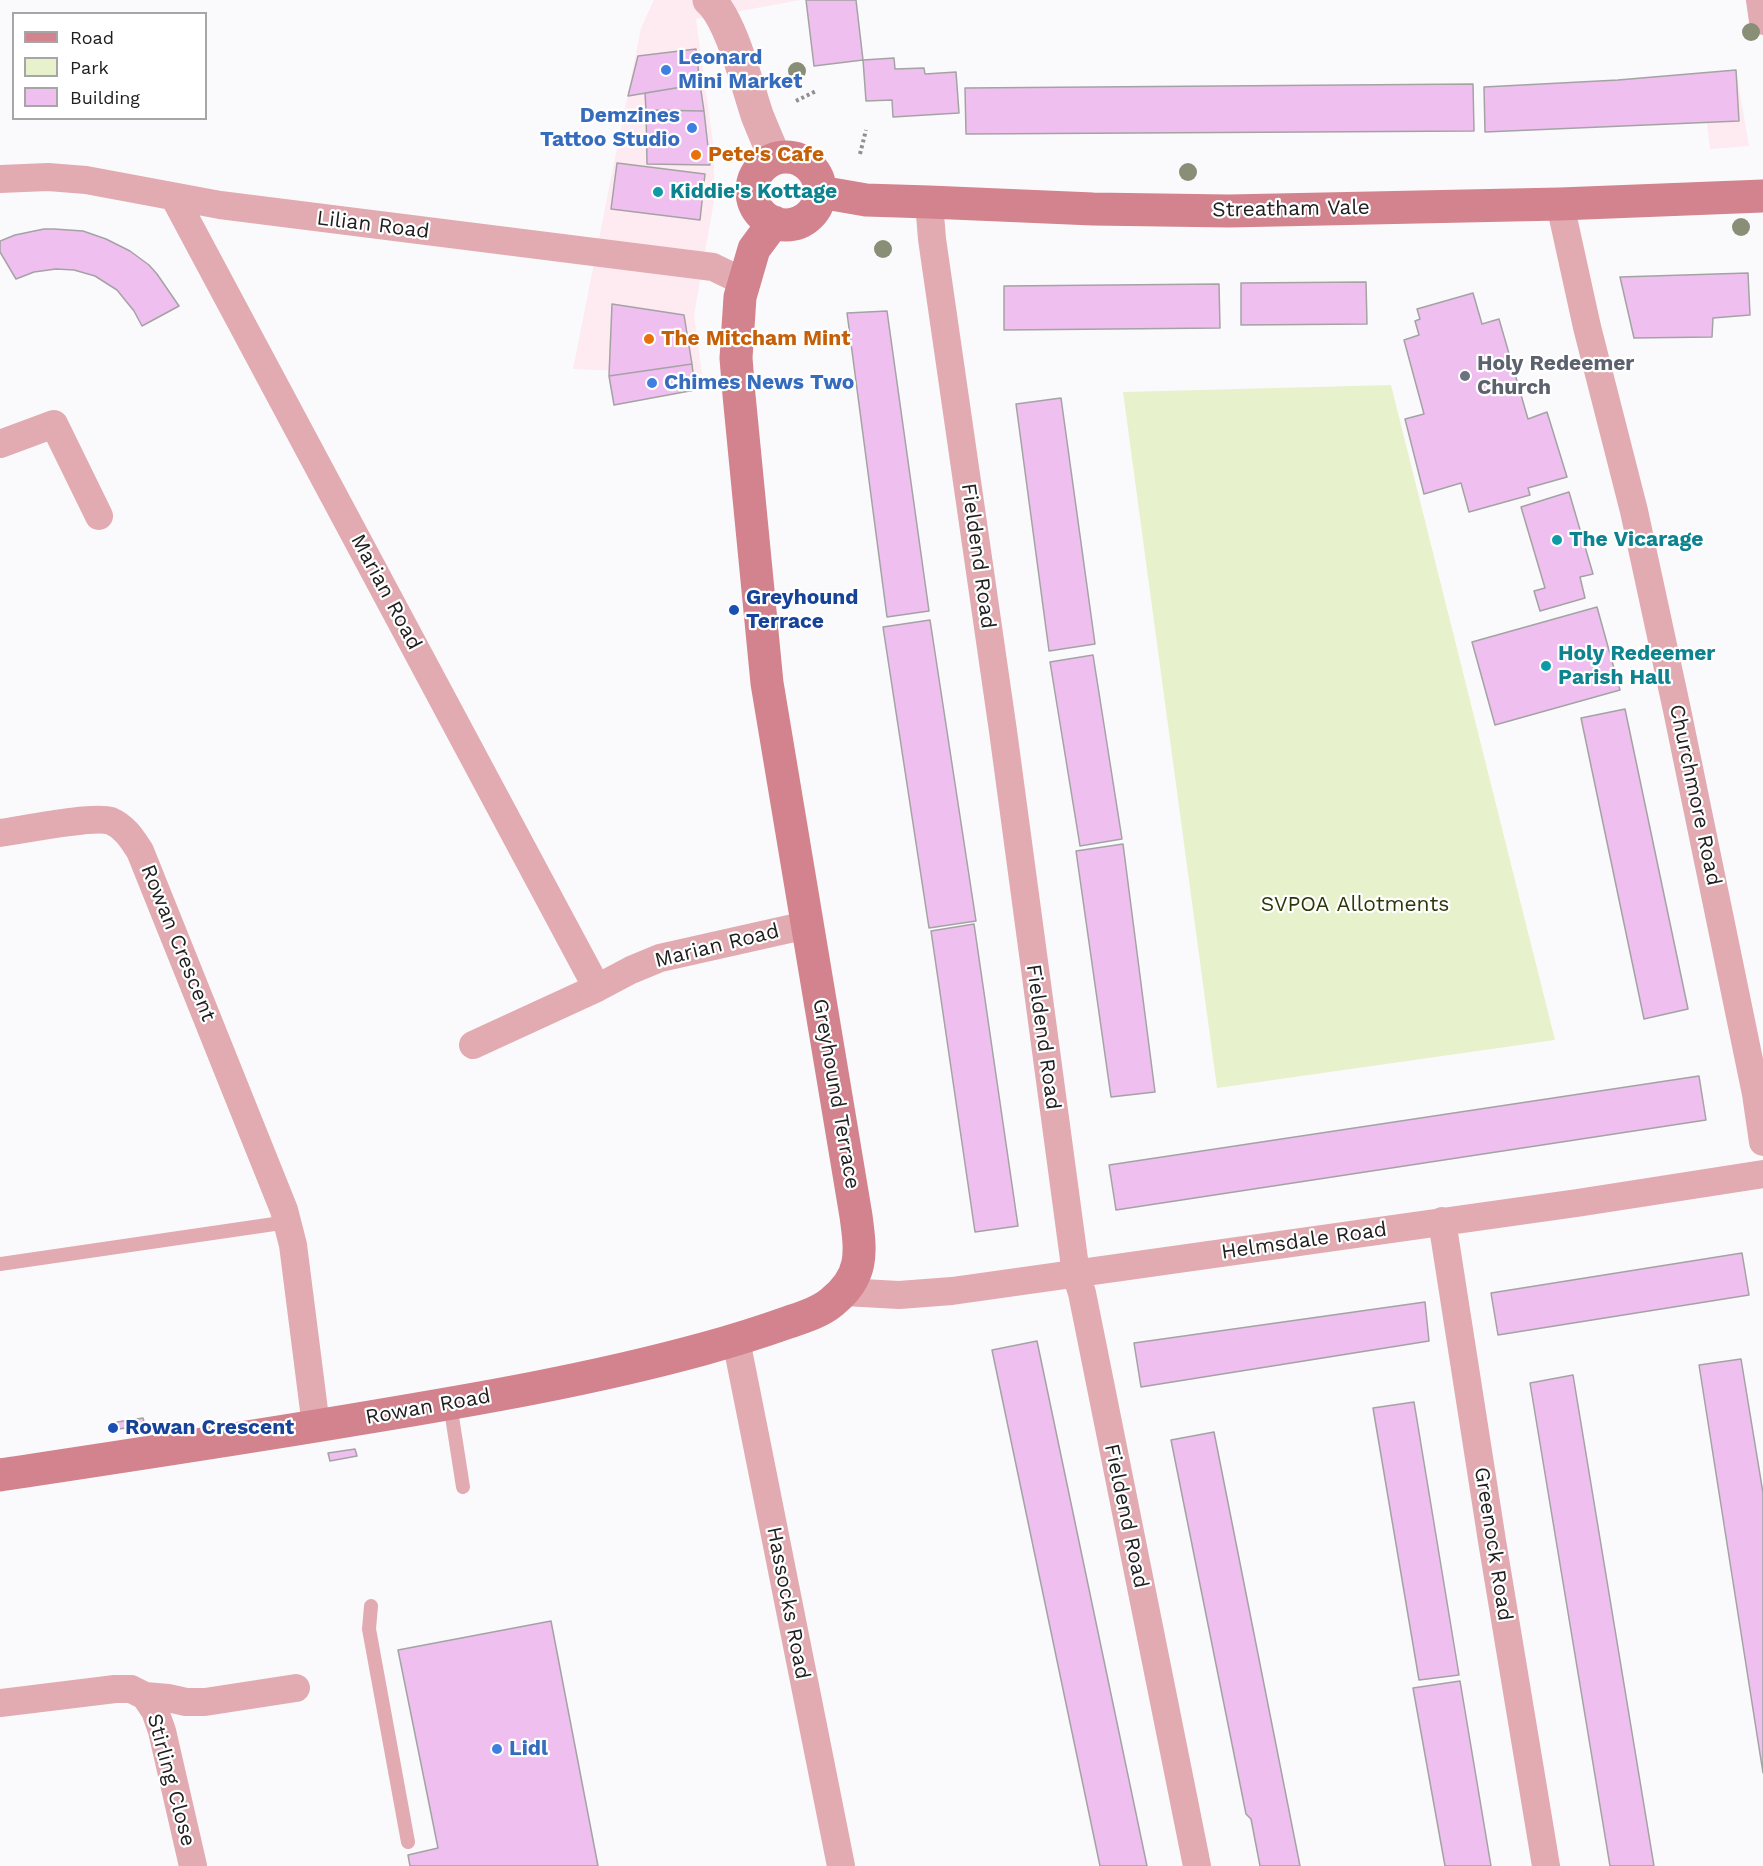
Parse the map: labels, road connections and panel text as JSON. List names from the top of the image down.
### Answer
{
  "streets": {
    "main road": ["Streatham Vale", "Greyhound Terrace", "Rowan Road"],
    "street": [
      "Lilian Road",
      "Fieldend Road",
      "Marian Road",
      "Churchmore Road",
      "Rowan Crescent",
      "Helmsdale Road",
      "Greenock Road",
      "Hassocks Road",
      "Stirling Close"
    ]
  },
  "crossings": [
    ["Streatham Vale", "Fieldend Road"],
    ["Streatham Vale", "Churchmore Road"],
    ["Streatham Vale", "Greyhound Terrace"],
    ["Lilian Road", "Marian Road"],
    ["Lilian Road", "Greyhound Terrace"],
    ["Fieldend Road", "Helmsdale Road"],
    ["Marian Road", "Greyhound Terrace"],
    ["Rowan Crescent", "Rowan Road"],
    ["Greyhound Terrace", "Helmsdale Road"],
    ["Greyhound Terrace", "Rowan Road"],
    ["Helmsdale Road", "Rowan Road"],
    ["Helmsdale Road", "Greenock Road"],
    ["Rowan Road", "Hassocks Road"]
  ],
  "parks": ["SVPOA Allotments"],
  "places": [
    "Leonard Mini Market",
    "Demzines Tattoo Studio",
    "Pete's Cafe",
    "Kiddie's Kottage",
    "The Mitcham Mint",
    "Holy Redeemer Church",
    "Chimes News Two",
    "The Vicarage",
    "Greyhound Terrace",
    "Holy Redeemer Parish Hall",
    "Rowan Crescent",
    "Lidl"
  ],
  "legend": ["Road", "Park", "Building"]
}
